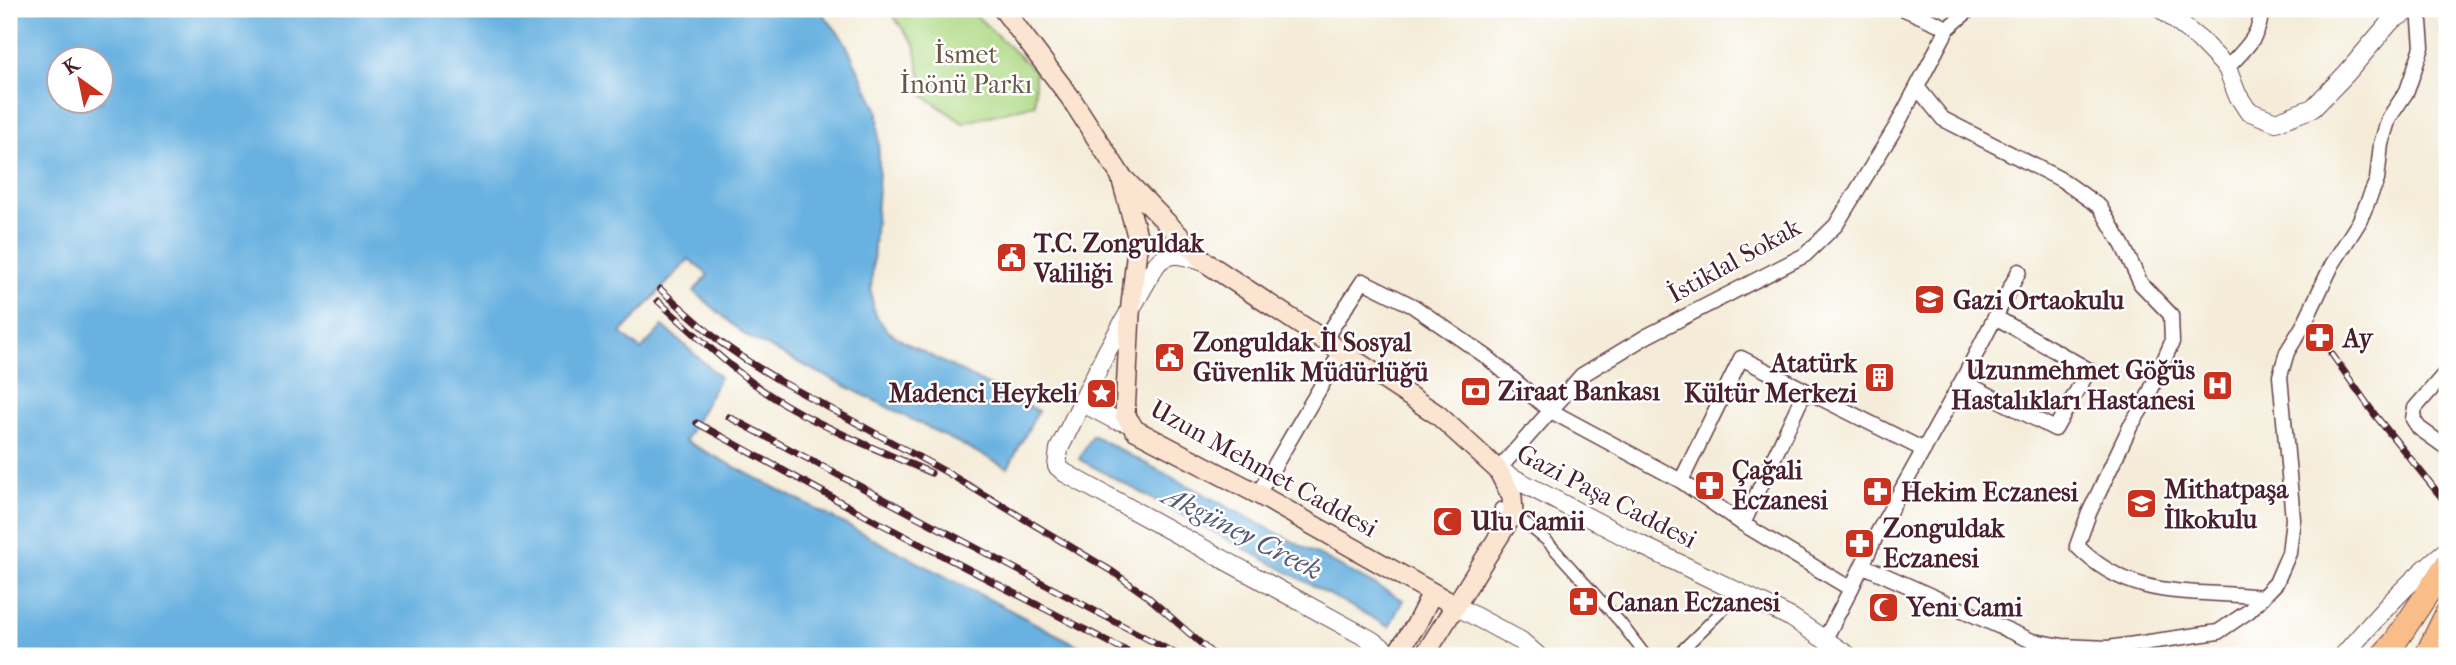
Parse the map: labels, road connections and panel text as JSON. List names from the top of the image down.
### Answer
{
  "streets": {
    "main road": ["Uzun Mehmet Caddesi", "Gazi Paşa Caddesi"],
    "street": ["İstiklal Sokak"]
  },
  "crossings": [
    ["İstiklal Sokak", "Gazi Paşa Caddesi"],
    ["Uzun Mehmet Caddesi", "Gazi Paşa Caddesi"]
  ],
  "water": ["Akgüney Creek"],
  "parks": ["İsmet İnönü Parkı"],
  "places": {
    "public building": ["T.C. Zonguldak Valiliği", "Zonguldak İl Sosyal Güvenlik Müdürlüğü"],
    "school or university": ["Gazi Ortaokulu", "Mithatpaşa İlkokulu"],
    "pharmacy": [
      "Ay",
      "Çağali Eczanesi",
      "Hekim Eczanesi",
      "Zonguldak Eczanesi",
      "Canan Eczanesi"
    ],
    "building": ["Atatürk Kültür Merkezi"],
    "hospital": ["Uzunmehmet Göğüs Hastalıkları Hastanesi"],
    "bank": ["Ziraat Bankası"],
    "place": ["Madenci Heykeli"],
    "mosque": ["Ulu Camii", "Yeni Cami"]
  },
  "north": "top left"
}
